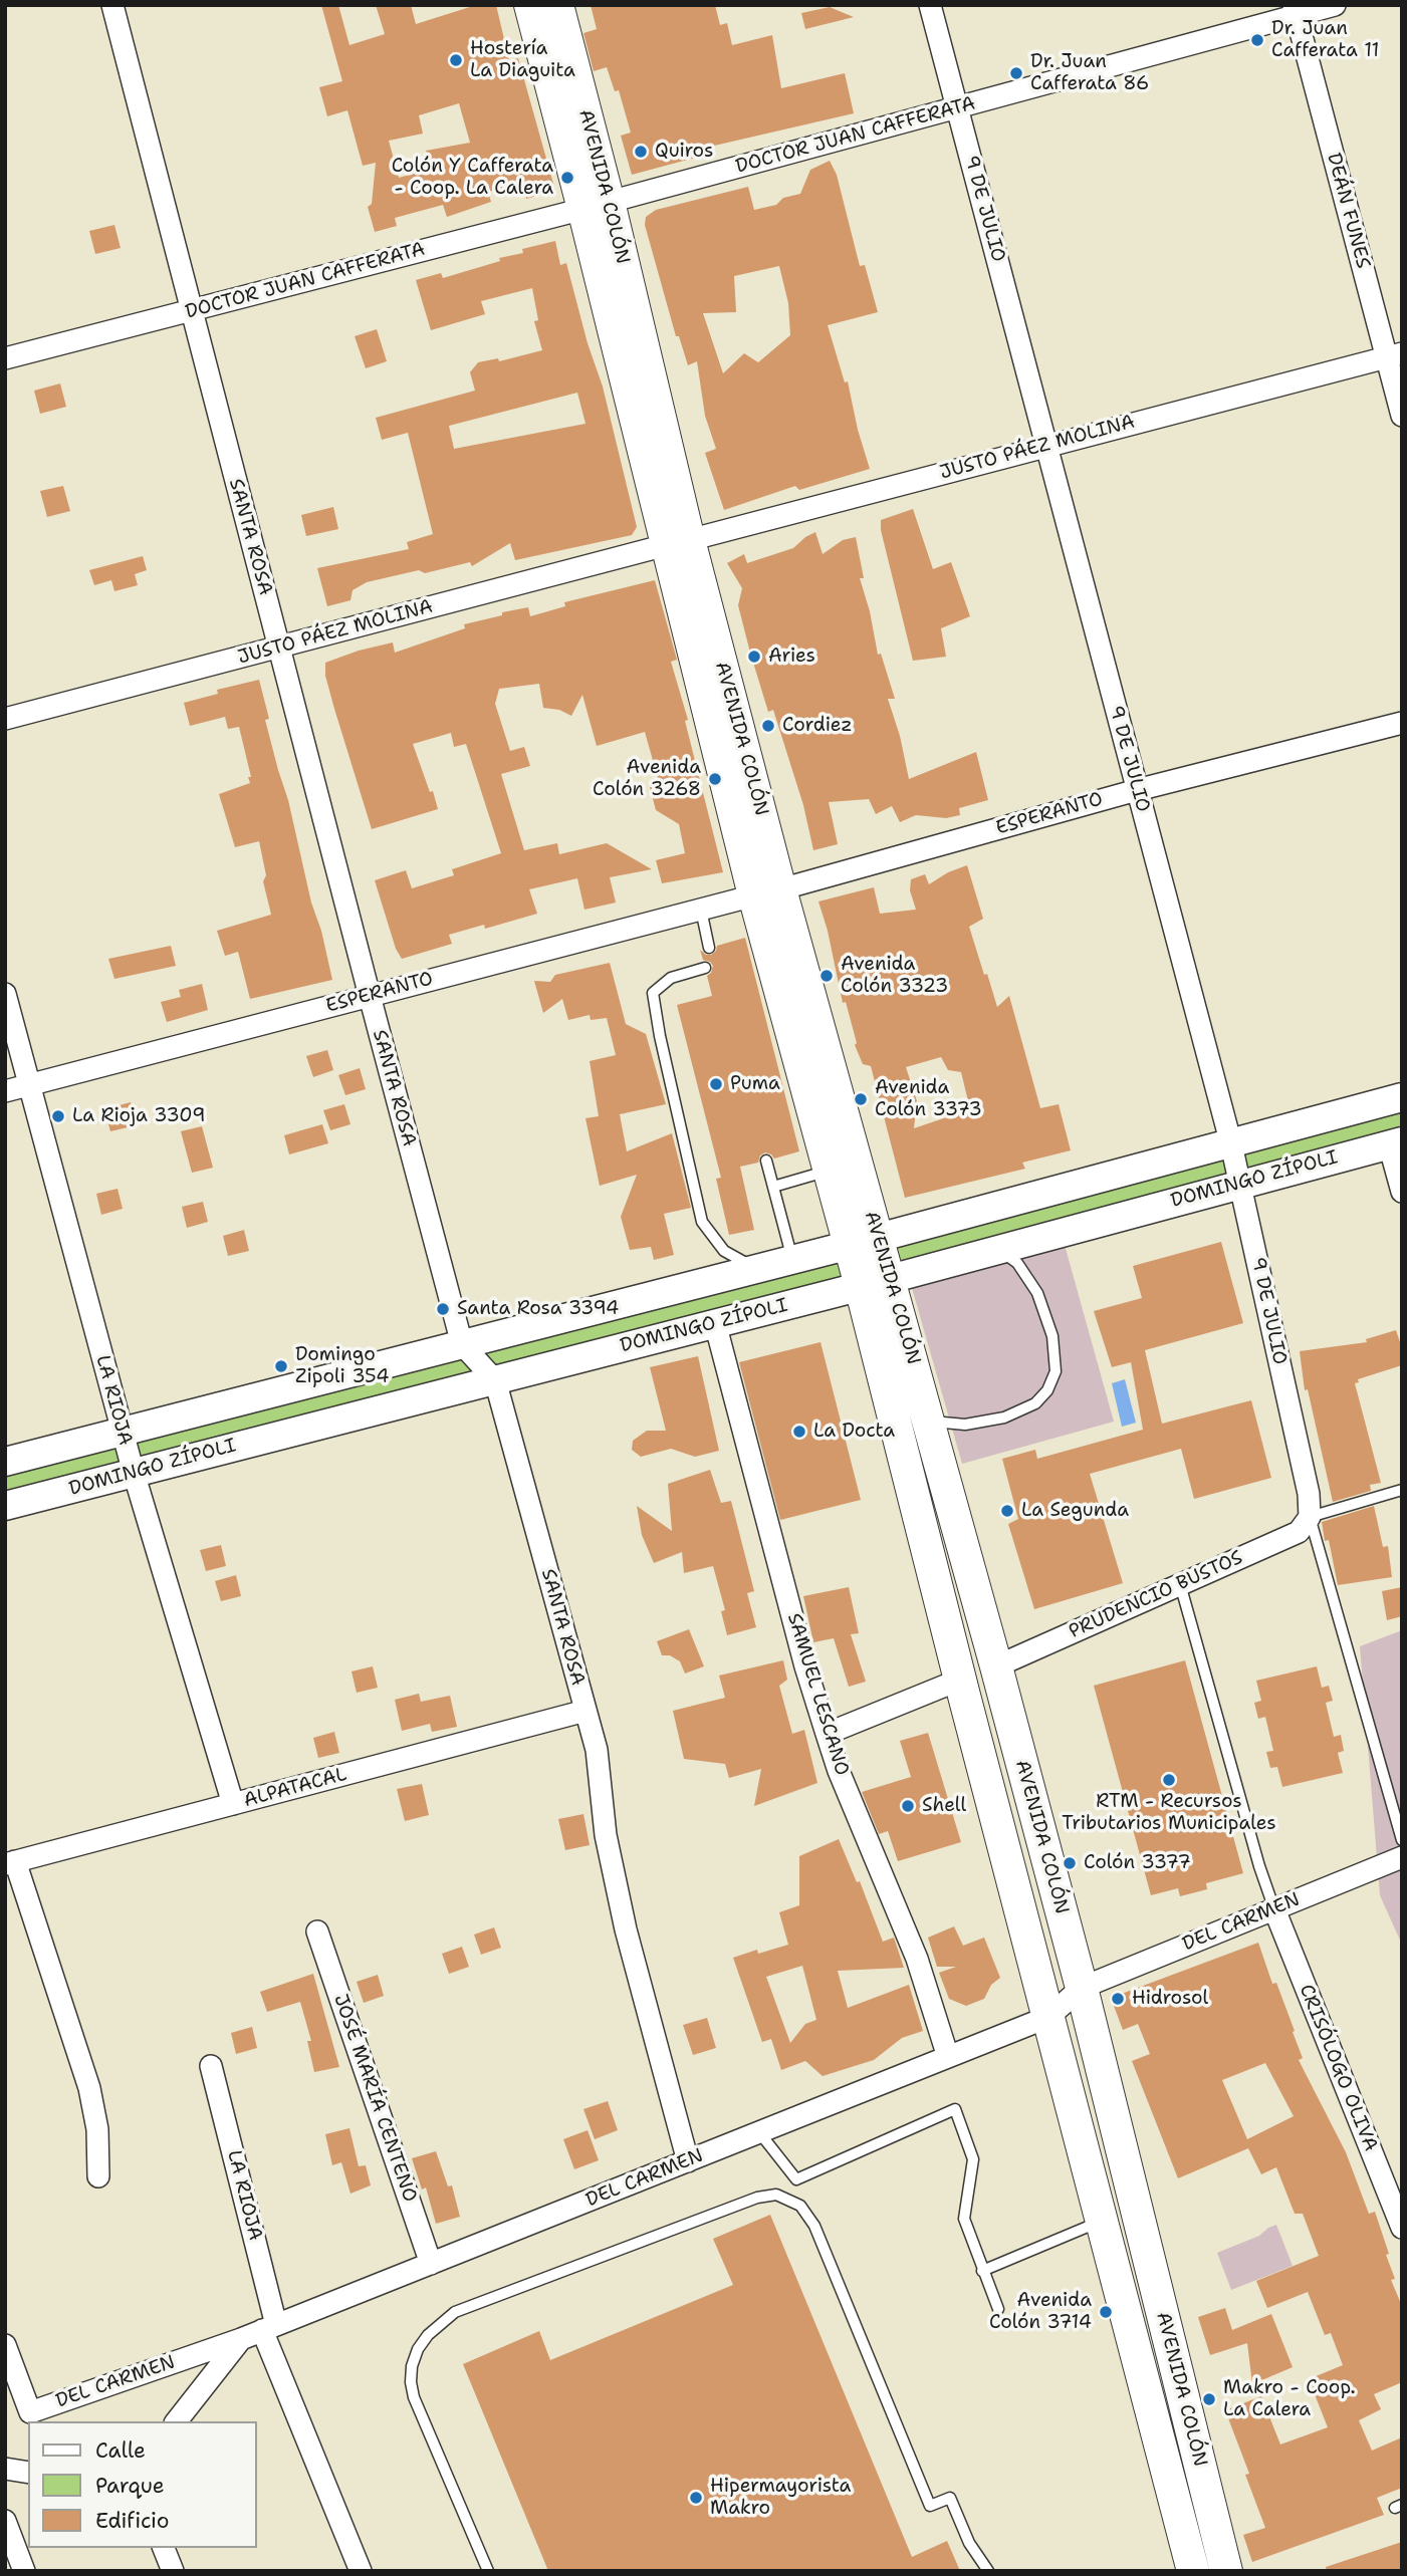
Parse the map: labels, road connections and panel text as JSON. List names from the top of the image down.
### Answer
{
  "streets": {
    "main road": ["AVENIDA COLÓN", "DOMINGO ZÍPOLI"],
    "street": [
      "DOCTOR JUAN CAFFERATA",
      "9 DE JULIO",
      "DEÁN FUNES",
      "JUSTO PÁEZ MOLINA",
      "SANTA ROSA",
      "ESPERANTO",
      "LA RIOJA",
      "PRUDENCIO BUSTOS",
      "SAMUEL LESCANO",
      "ALPATACAL",
      "DEL CARMEN",
      "CRISÓLOGO OLIVA",
      "JOSÉ MARÍA CENTENO"
    ]
  },
  "crossings": [
    ["DOCTOR JUAN CAFFERATA", "AVENIDA COLÓN"],
    ["DOCTOR JUAN CAFFERATA", "9 DE JULIO"],
    ["DOCTOR JUAN CAFFERATA", "DEÁN FUNES"],
    ["DOCTOR JUAN CAFFERATA", "SANTA ROSA"],
    ["AVENIDA COLÓN", "JUSTO PÁEZ MOLINA"],
    ["AVENIDA COLÓN", "ESPERANTO"],
    ["AVENIDA COLÓN", "DOMINGO ZÍPOLI"],
    ["AVENIDA COLÓN", "PRUDENCIO BUSTOS"],
    ["AVENIDA COLÓN", "DEL CARMEN"],
    ["9 DE JULIO", "JUSTO PÁEZ MOLINA"],
    ["9 DE JULIO", "ESPERANTO"],
    ["9 DE JULIO", "DOMINGO ZÍPOLI"],
    ["9 DE JULIO", "PRUDENCIO BUSTOS"],
    ["DEÁN FUNES", "JUSTO PÁEZ MOLINA"],
    ["JUSTO PÁEZ MOLINA", "SANTA ROSA"],
    ["SANTA ROSA", "ESPERANTO"],
    ["SANTA ROSA", "DOMINGO ZÍPOLI"],
    ["SANTA ROSA", "ALPATACAL"],
    ["SANTA ROSA", "DEL CARMEN"],
    ["ESPERANTO", "LA RIOJA"],
    ["DOMINGO ZÍPOLI", "LA RIOJA"],
    ["DOMINGO ZÍPOLI", "SAMUEL LESCANO"],
    ["LA RIOJA", "ALPATACAL"],
    ["LA RIOJA", "DEL CARMEN"],
    ["SAMUEL LESCANO", "DEL CARMEN"],
    ["DEL CARMEN", "CRISÓLOGO OLIVA"],
    ["DEL CARMEN", "JOSÉ MARÍA CENTENO"]
  ],
  "places": [
    "Dr. Juan Cafferata 11",
    "Hostería La Diaguita",
    "Dr. Juan Cafferata 86",
    "Quiros",
    "Colón Y Cafferata - Coop. La Calera",
    "Aries",
    "Cordiez",
    "Avenida Colón 3268",
    "Avenida Colón 3323",
    "Puma",
    "Avenida Colón 3373",
    "La Rioja 3309",
    "Santa Rosa 3394",
    "Domingo Zipoli 354",
    "La Docta",
    "La Segunda",
    "RTM - Recursos Tributarios Municipales",
    "Shell",
    "Colón 3377",
    "Hidrosol",
    "Avenida Colón 3714",
    "Makro - Coop. La Calera",
    "Hipermayorista Makro"
  ],
  "legend": ["Calle", "Parque", "Edificio"]
}
